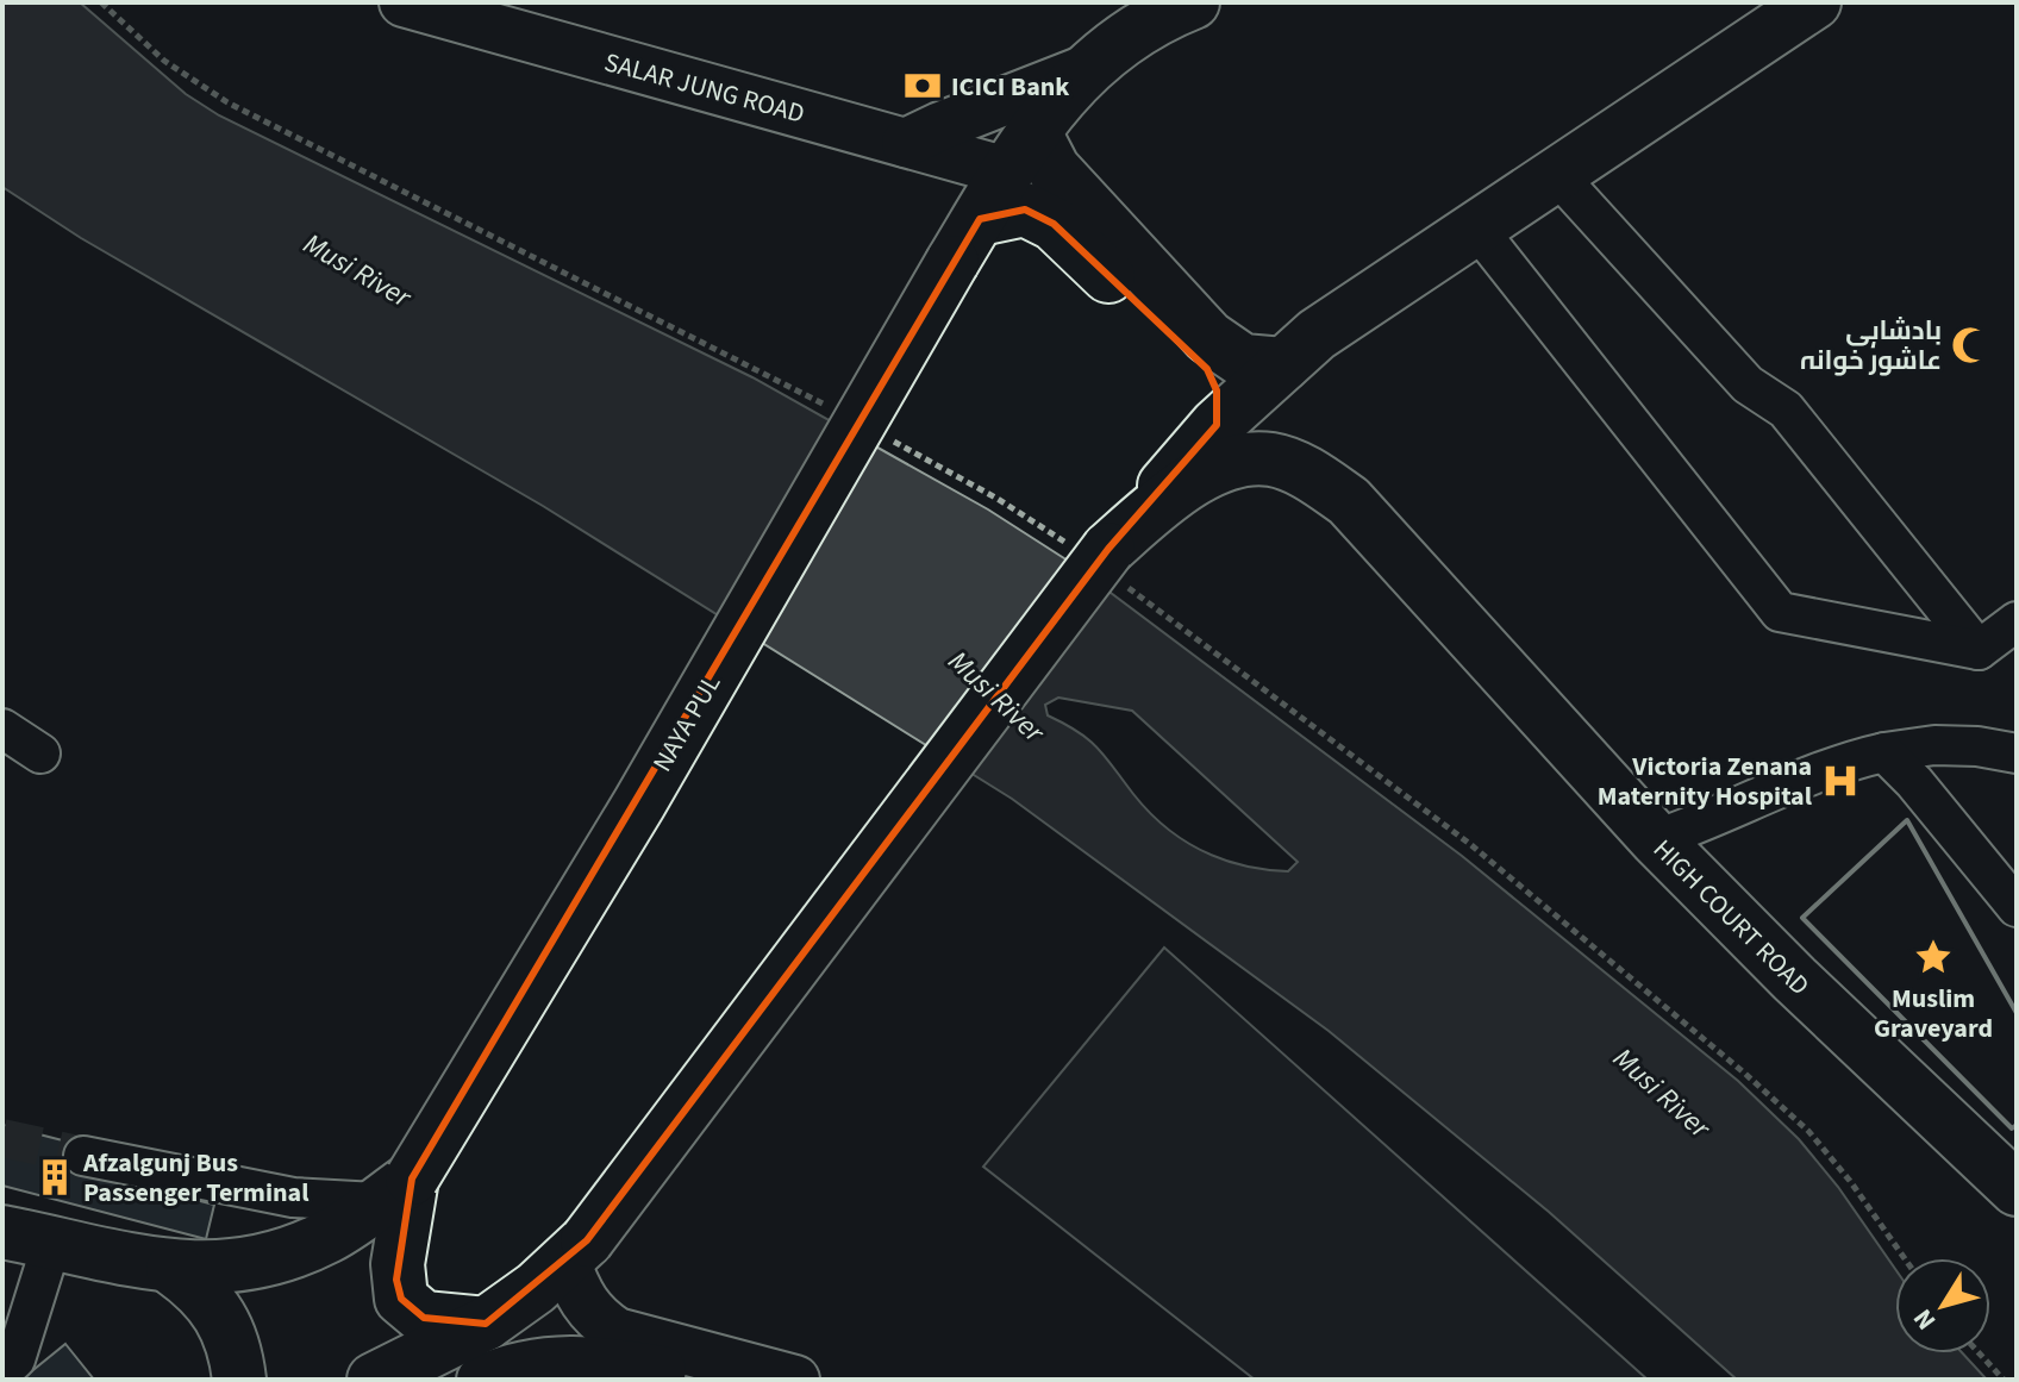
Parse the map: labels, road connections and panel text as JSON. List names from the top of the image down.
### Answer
{
  "streets": {
    "highway": ["NAYA PUL", "HIGH COURT ROAD"],
    "main road": ["SALAR JUNG ROAD"]
  },
  "crossings": [
    ["SALAR JUNG ROAD", "NAYA PUL"]
  ],
  "water": ["Musi River"],
  "places": {
    "bank": ["ICICI Bank"],
    "mosque": ["بادشاہی عاشور خوانہ"],
    "hospital": ["Victoria Zenana Maternity Hospital"],
    "place": ["Muslim Graveyard"],
    "building": ["Afzalgunj Bus Passenger Terminal"]
  },
  "north": "bottom left"
}
